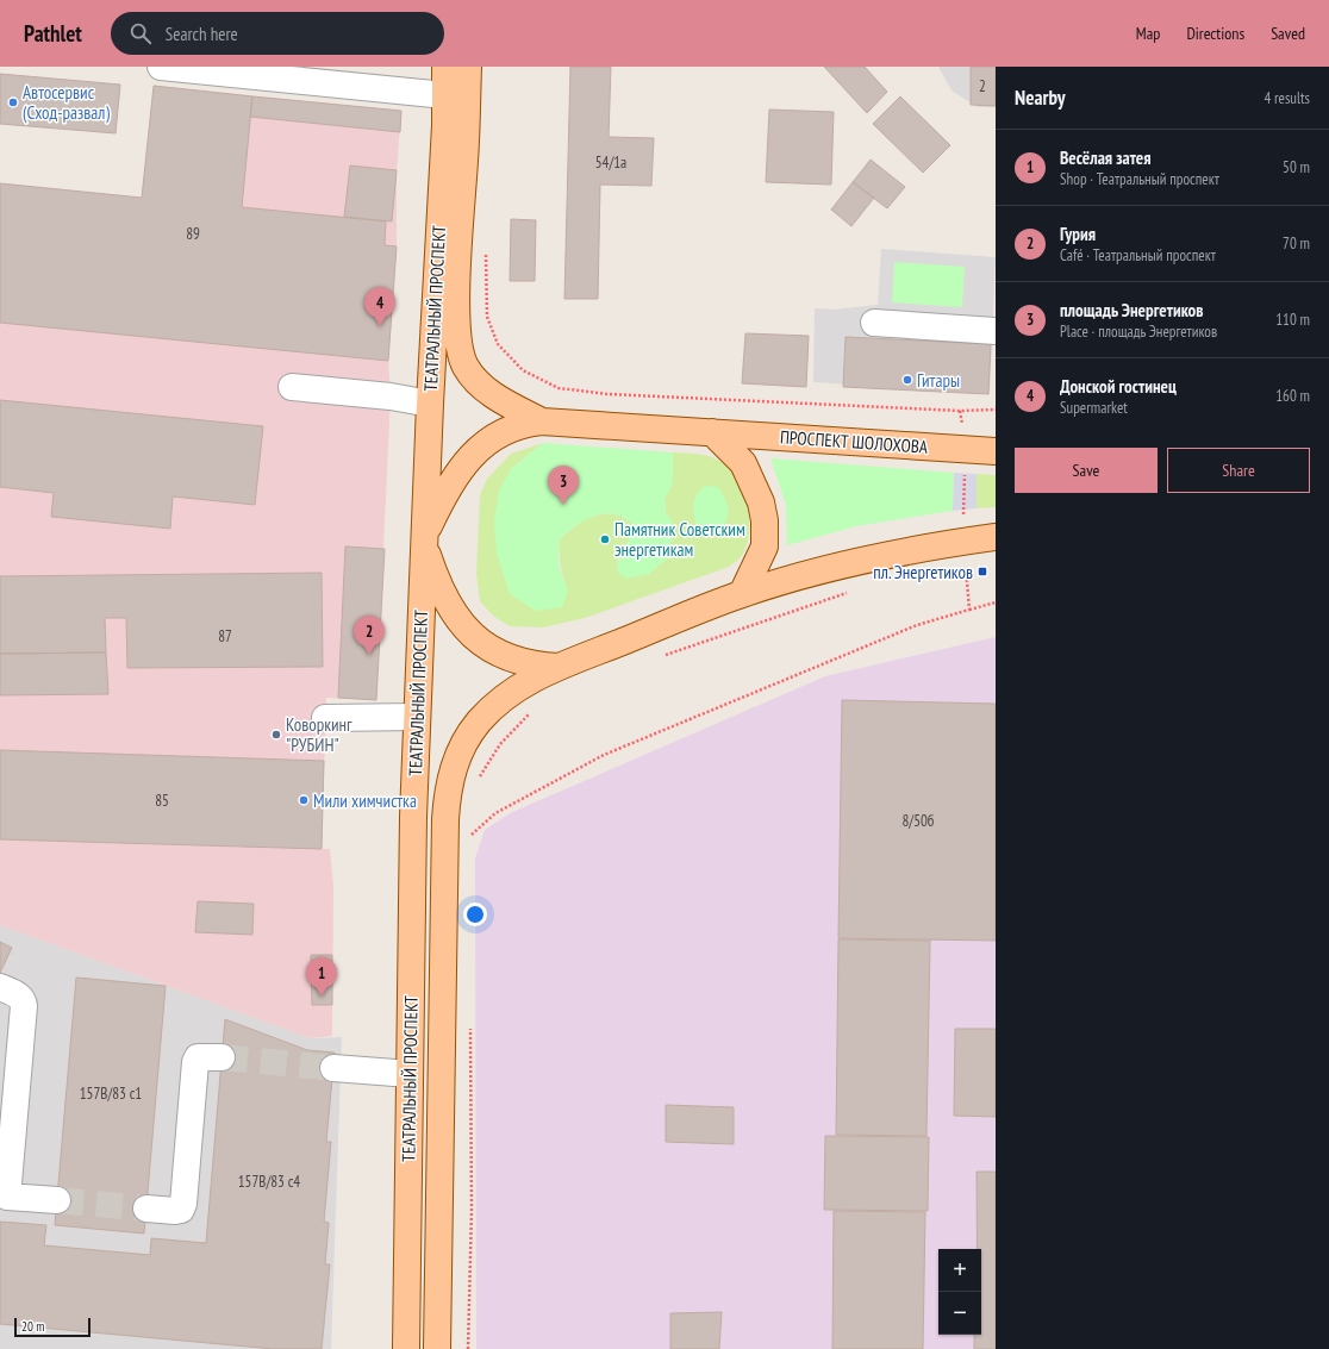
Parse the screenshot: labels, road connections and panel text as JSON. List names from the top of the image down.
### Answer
{
  "streets": {
    "main road": ["ТЕАТРАЛЬНЫЙ ПРОСПЕКТ", "ПРОСПЕКТ ШОЛОХОВА"]
  },
  "crossings": [
    ["ТЕАТРАЛЬНЫЙ ПРОСПЕКТ", "ПРОСПЕКТ ШОЛОХОВА"]
  ],
  "places": {
    "other": [
      "Автосервис (Сход-развал)",
      "Гитары",
      "Памятник Советским энергетикам",
      "Коворкинг \"РУБИН\"",
      "Мили химчистка"
    ],
    "transit": ["пл. Энергетиков"]
  },
  "house_numbers": [
    "2",
    "54/1а",
    "89",
    "87",
    "85",
    "8/50б",
    "157В/83 с1",
    "157В/83 с4"
  ],
  "scale_bar": "20 m",
  "page": {
    "header": "Pathlet",
    "search": "Search here",
    "nav": ["Map", "Directions", "Saved"],
    "heading": ["Nearby", "4 results"],
    "list": [
      {
        "mark": "1",
        "name": "Весёлая затея",
        "note": "Shop · Театральный проспект",
        "value": "50 m"
      },
      {
        "mark": "2",
        "name": "Гурия",
        "note": "Café · Театральный проспект",
        "value": "70 m"
      },
      {
        "mark": "3",
        "name": "площадь Энергетиков",
        "note": "Place · площадь Энергетиков",
        "value": "110 m"
      },
      {
        "mark": "4",
        "name": "Донской гостинец",
        "note": "Supermarket",
        "value": "160 m"
      }
    ],
    "pins": [
      "4",
      "3",
      "2",
      "1"
    ],
    "buttons": ["Save", "Share"],
    "map_buttons": ["+", "−"],
    "scale": "20 m"
  }
}
